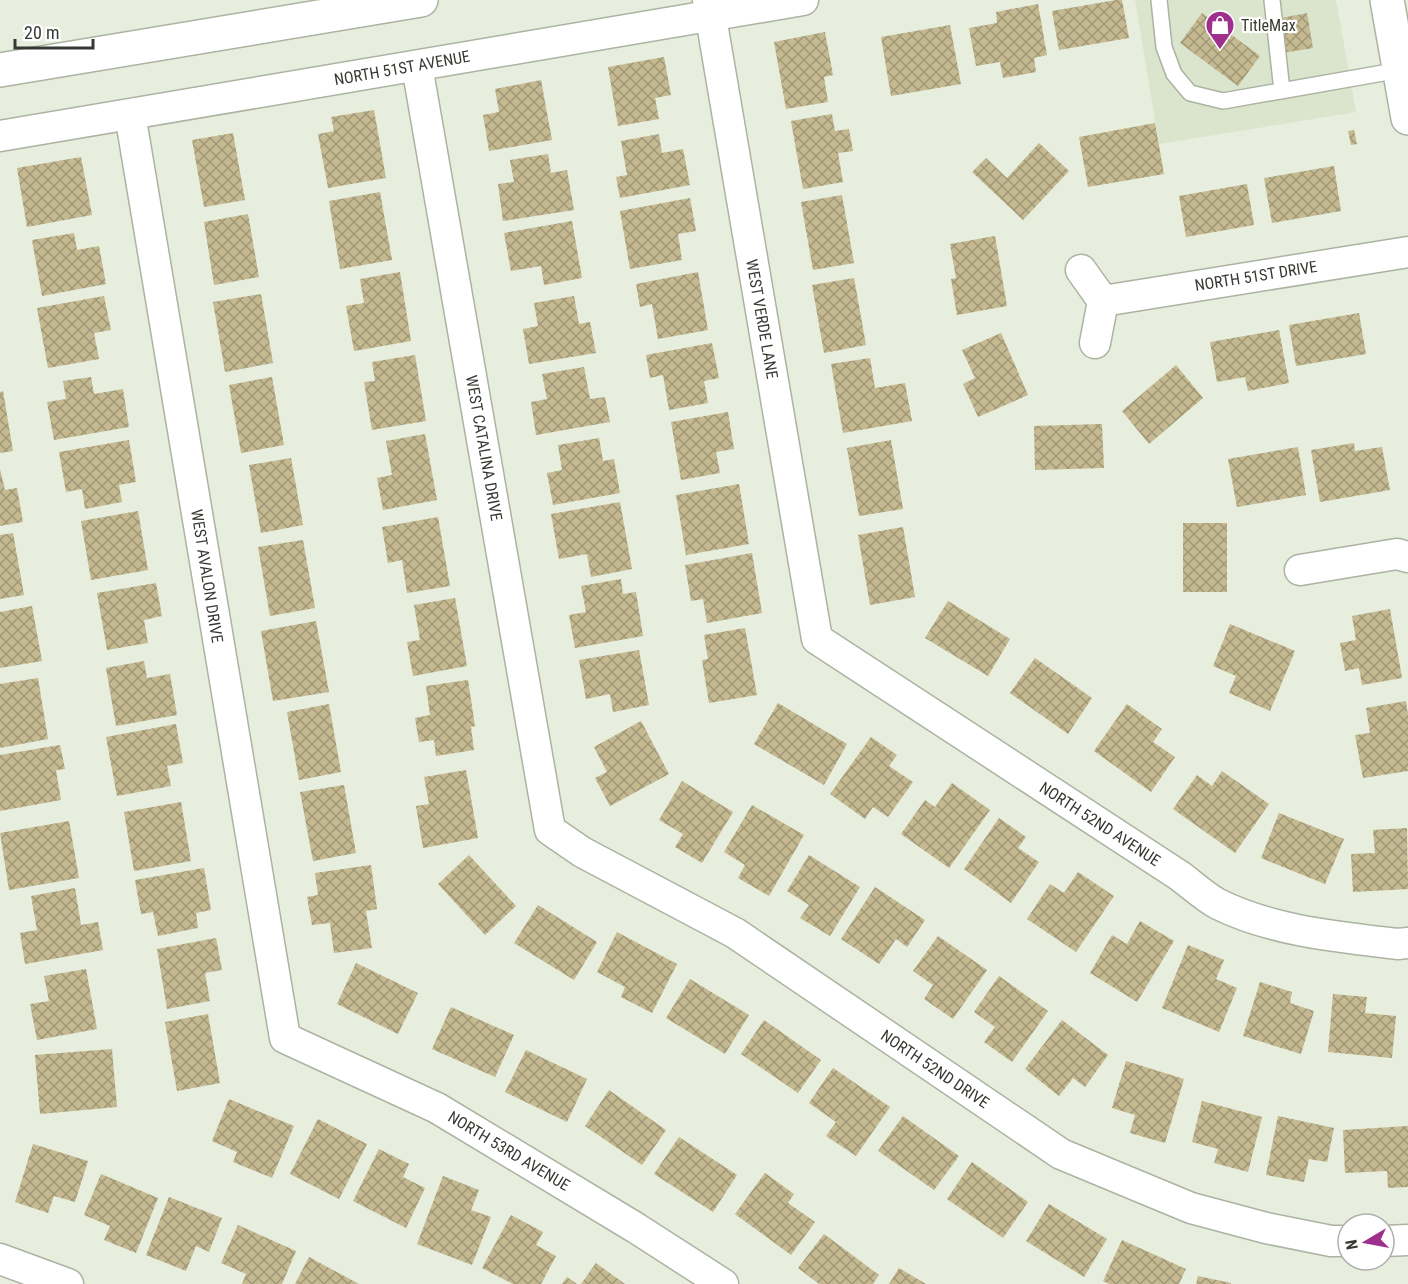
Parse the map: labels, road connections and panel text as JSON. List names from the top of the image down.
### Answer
{
  "streets": {
    "street": [
      "NORTH 51ST AVENUE",
      "NORTH 51ST DRIVE",
      "WEST VERDE LANE",
      "WEST CATALINA DRIVE",
      "WEST AVALON DRIVE",
      "NORTH 52ND AVENUE",
      "NORTH 52ND DRIVE",
      "NORTH 53RD AVENUE"
    ]
  },
  "crossings": [
    ["NORTH 51ST AVENUE", "WEST VERDE LANE"],
    ["NORTH 51ST AVENUE", "WEST CATALINA DRIVE"],
    ["NORTH 51ST AVENUE", "WEST AVALON DRIVE"],
    ["WEST VERDE LANE", "NORTH 52ND AVENUE"],
    ["WEST CATALINA DRIVE", "NORTH 52ND DRIVE"],
    ["WEST AVALON DRIVE", "NORTH 53RD AVENUE"]
  ],
  "places": {
    "shop": ["TitleMax"]
  },
  "scale_bar": "20 m",
  "north": "left"
}
